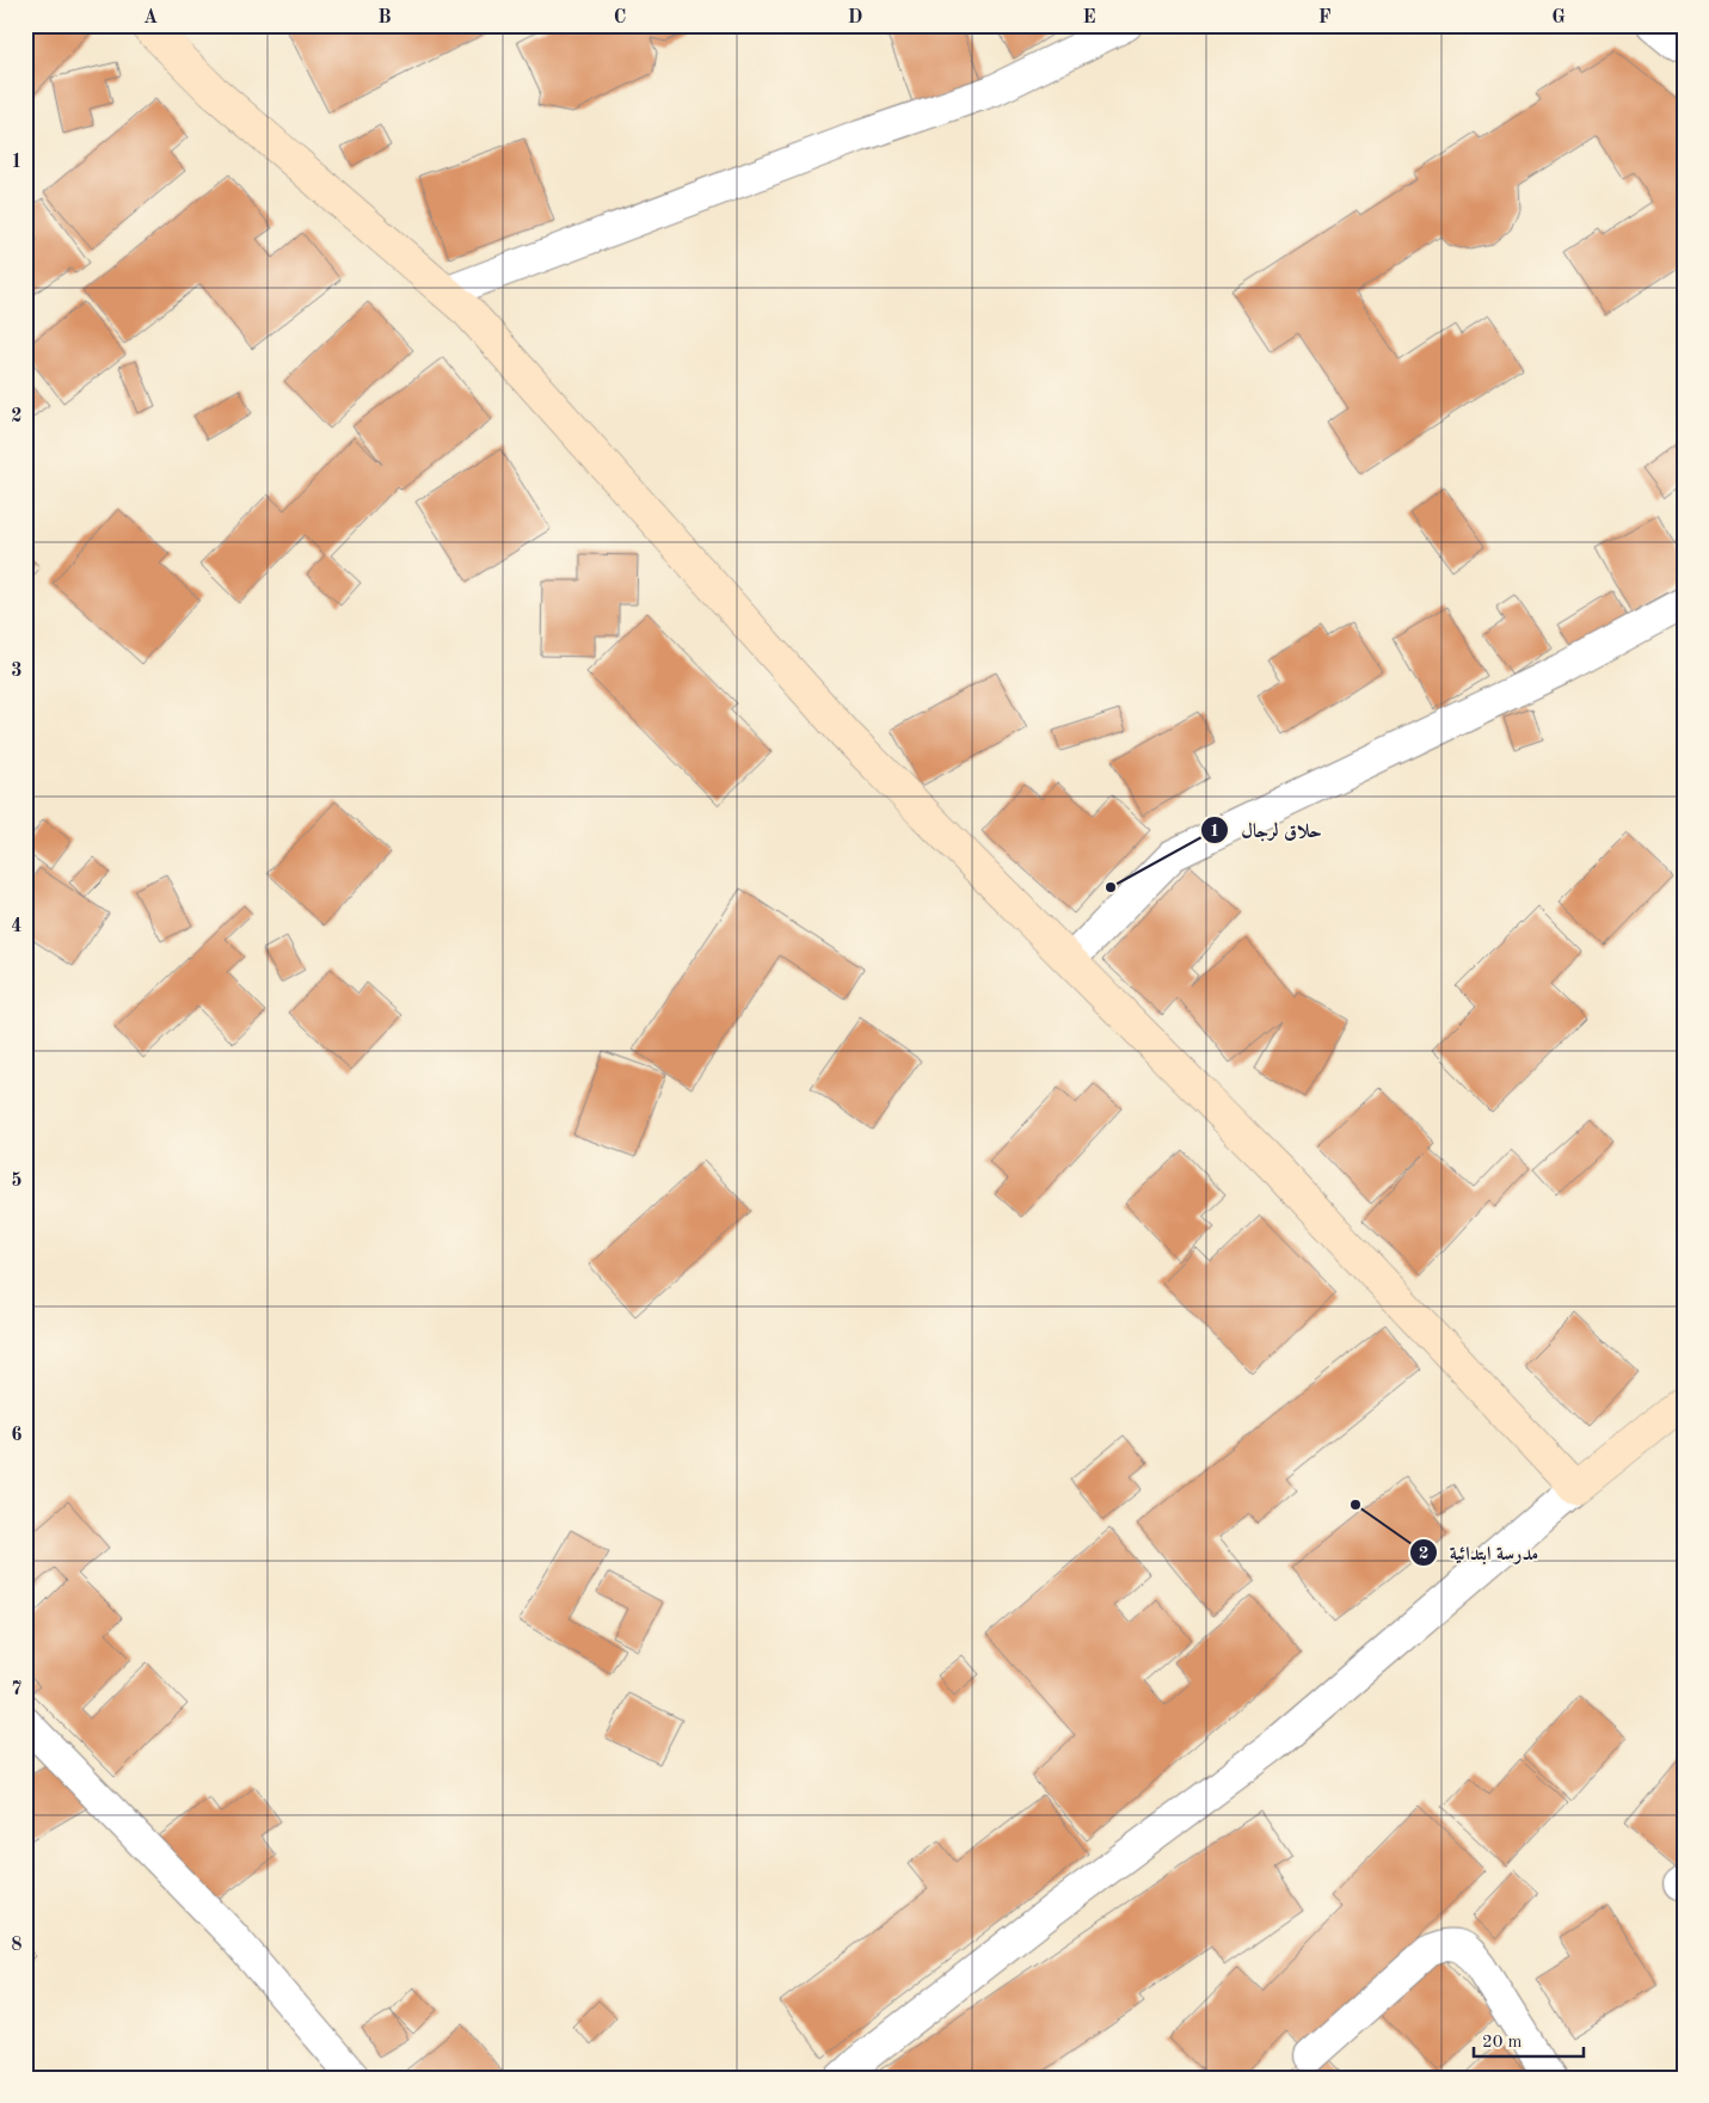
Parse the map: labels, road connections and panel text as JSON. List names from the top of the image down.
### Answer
{
  "places": ["حلاق لرجال", "مدرسة ابتدائية"],
  "scale_bar": "20 m",
  "grid": {
    "columns": [
      "A",
      "B",
      "C",
      "D",
      "E",
      "F",
      "G"
    ],
    "rows": [
      "1",
      "2",
      "3",
      "4",
      "5",
      "6",
      "7",
      "8"
    ]
  }
}
